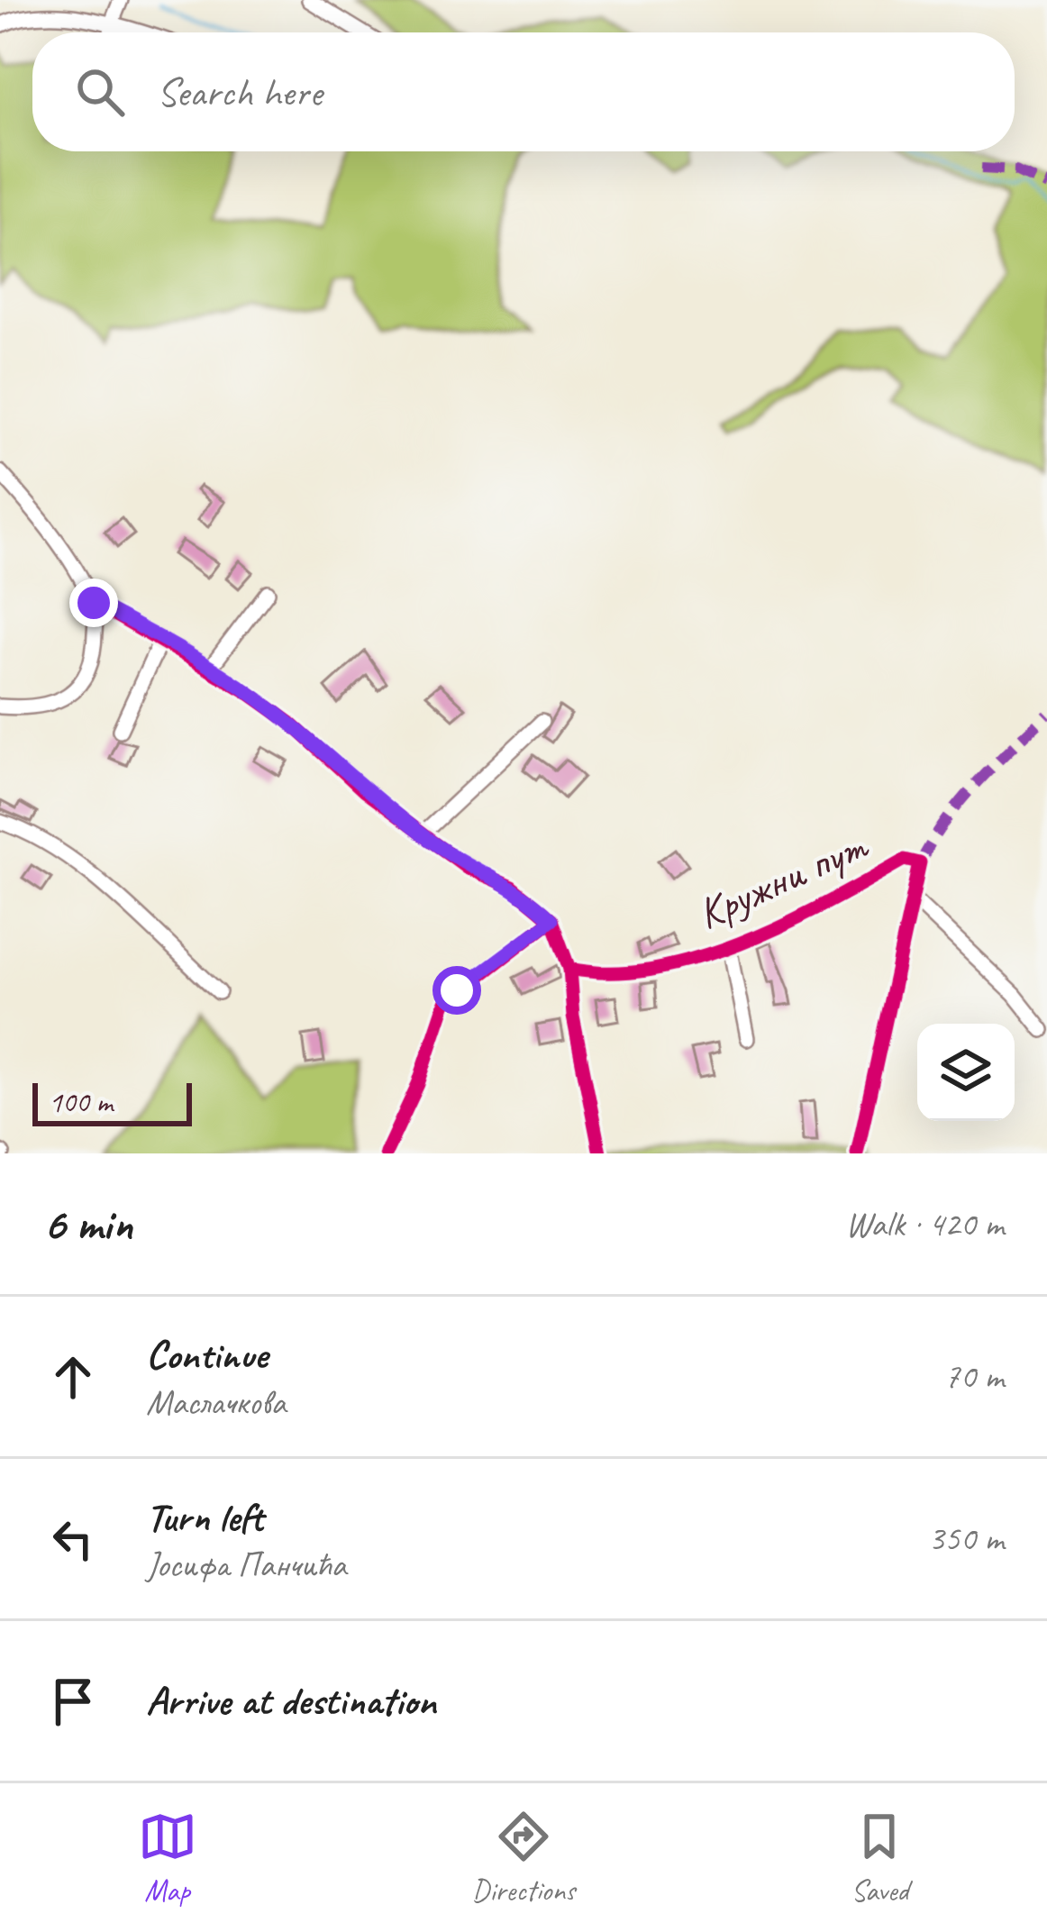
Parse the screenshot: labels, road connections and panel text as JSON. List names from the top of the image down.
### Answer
{
  "streets": {
    "street": ["Кружни пут"]
  },
  "scale_bar": "100 m",
  "page": {
    "search": "Search here",
    "scale": "100 m",
    "heading": ["6 min", "Walk · 420 m"],
    "list": [
      ["Continue", "Маслачкова", "70 m"],
      ["Turn left", "Јосифа Панчића", "350 m"],
      "Arrive at destination"
    ],
    "nav": ["Map", "Directions", "Saved"]
  }
}
